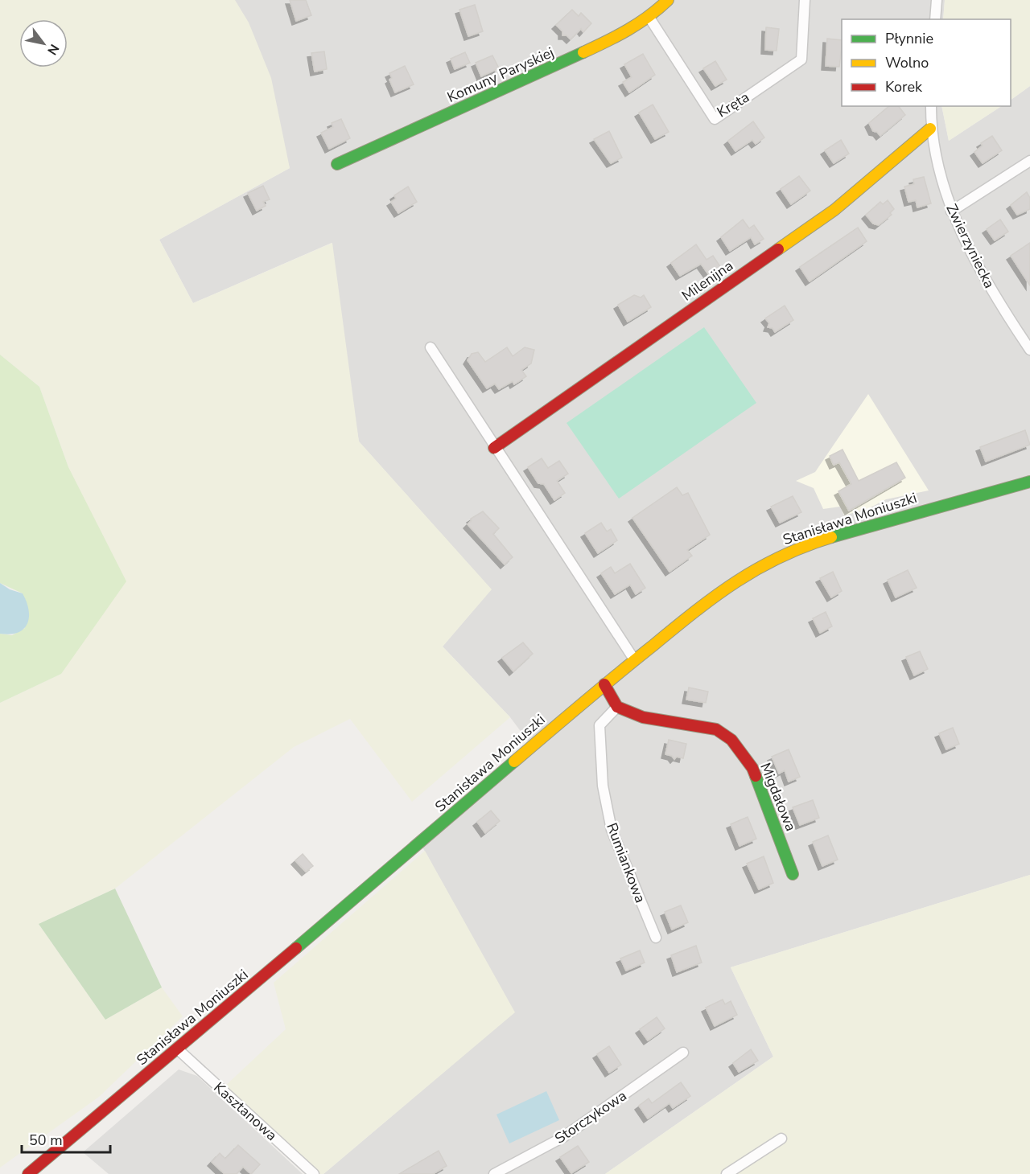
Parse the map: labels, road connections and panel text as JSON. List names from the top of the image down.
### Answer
{
  "streets": {
    "main road": [
      "Komuny Paryskiej",
      "Milenijna",
      "Stanisława Moniuszki",
      "Migdałowa"
    ],
    "street": [
      "Kręta",
      "Zwierzyniecka",
      "Rumiankowa",
      "Kasztanowa",
      "Storczykowa"
    ]
  },
  "crossings": [
    ["Komuny Paryskiej", "Kręta"],
    ["Zwierzyniecka", "Milenijna"],
    ["Stanisława Moniuszki", "Kasztanowa"],
    ["Migdałowa", "Rumiankowa"]
  ],
  "legend": ["Płynnie", "Wolno", "Korek"],
  "scale_bar": "50 m",
  "north": "bottom right"
}
